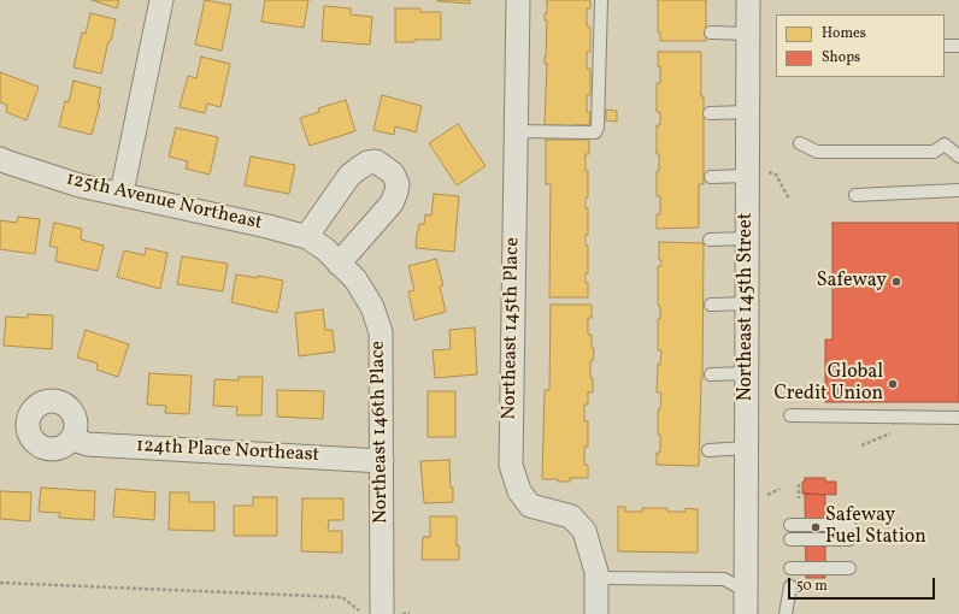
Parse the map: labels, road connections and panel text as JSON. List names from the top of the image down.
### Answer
{
  "streets": {
    "street": [
      "125th Avenue Northeast",
      "Northeast 145th Street",
      "Northeast 145th Place",
      "Northeast 146th Place",
      "124th Place Northeast"
    ]
  },
  "crossings": [
    ["125th Avenue Northeast", "Northeast 146th Place"],
    ["Northeast 146th Place", "124th Place Northeast"]
  ],
  "places": ["Safeway", "Global Credit Union", "Safeway Fuel Station"],
  "legend": ["Homes", "Shops"],
  "scale_bar": "50 m"
}
